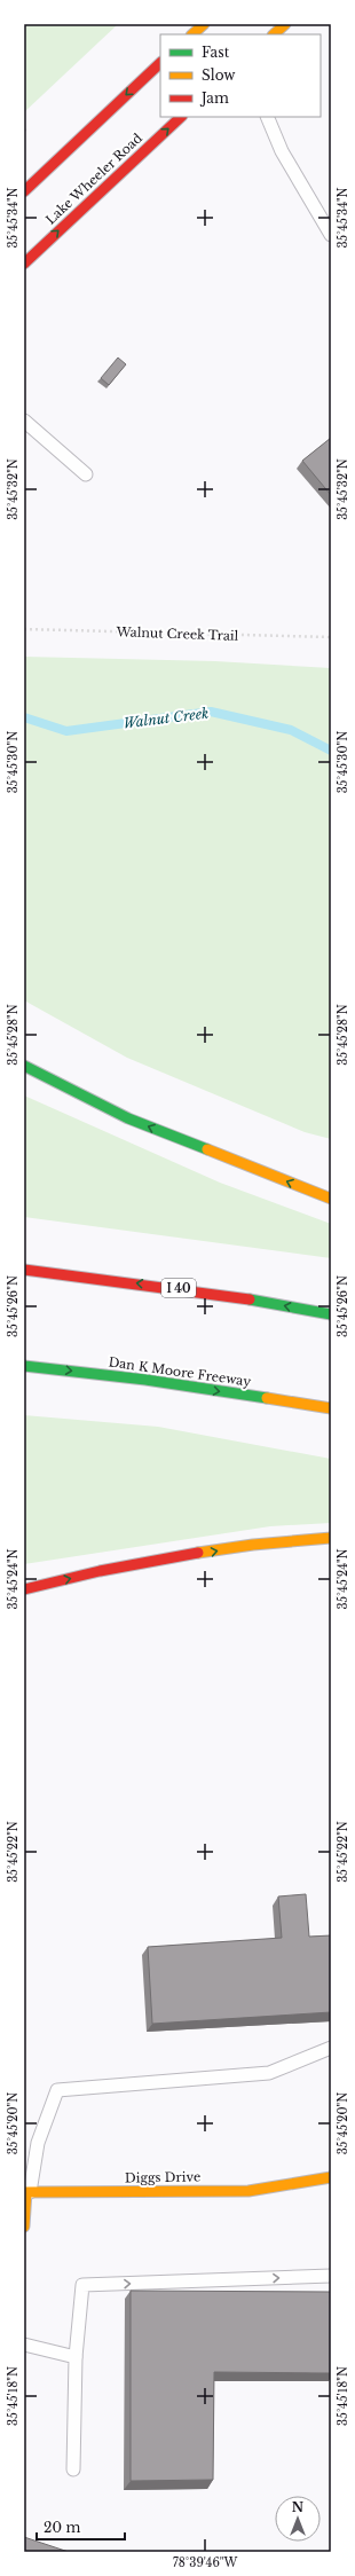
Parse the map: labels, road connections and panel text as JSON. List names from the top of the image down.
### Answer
{
  "streets": {
    "main road": [
      "Lake Wheeler Road",
      "I 40",
      "Dan K Moore Freeway",
      "Diggs Drive"
    ],
    "path": ["Walnut Creek Trail"]
  },
  "one_way": ["Dan K Moore Freeway"],
  "water": ["Walnut Creek"],
  "legend": ["Fast", "Slow", "Jam"],
  "scale_bar": "20 m",
  "north": "top",
  "coordinates": [
    "35°45'34\"N",
    "35°45'32\"N",
    "35°45'30\"N",
    "35°45'28\"N",
    "35°45'26\"N",
    "35°45'24\"N",
    "35°45'22\"N",
    "35°45'20\"N",
    "35°45'18\"N",
    "78°39'46\"W"
  ]
}
